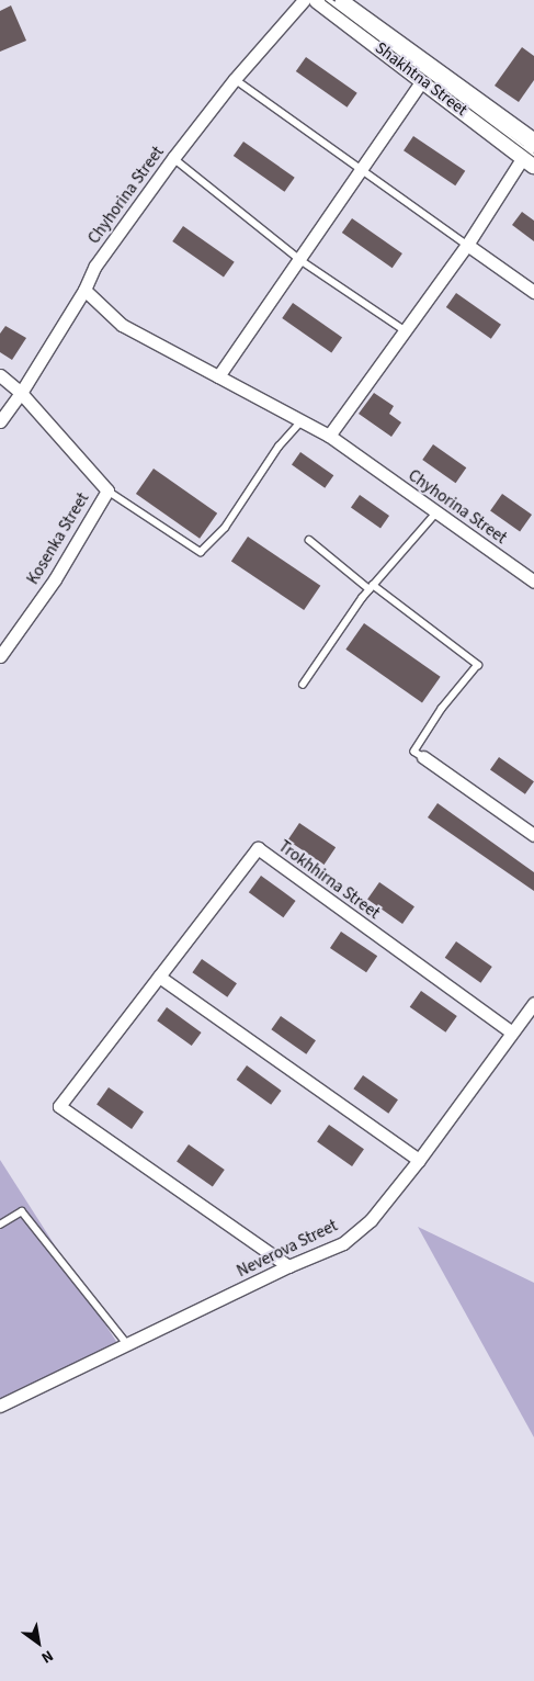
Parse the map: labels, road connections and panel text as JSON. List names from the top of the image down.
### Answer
{
  "streets": {
    "main road": ["Shakhtna Street"],
    "street": [
      "Chyhorina Street",
      "Kosenka Street",
      "Trokhhirna Street",
      "Neverova Street"
    ]
  },
  "crossings": [
    ["Trokhhirna Street", "Neverova Street"]
  ],
  "north": "bottom right"
}
